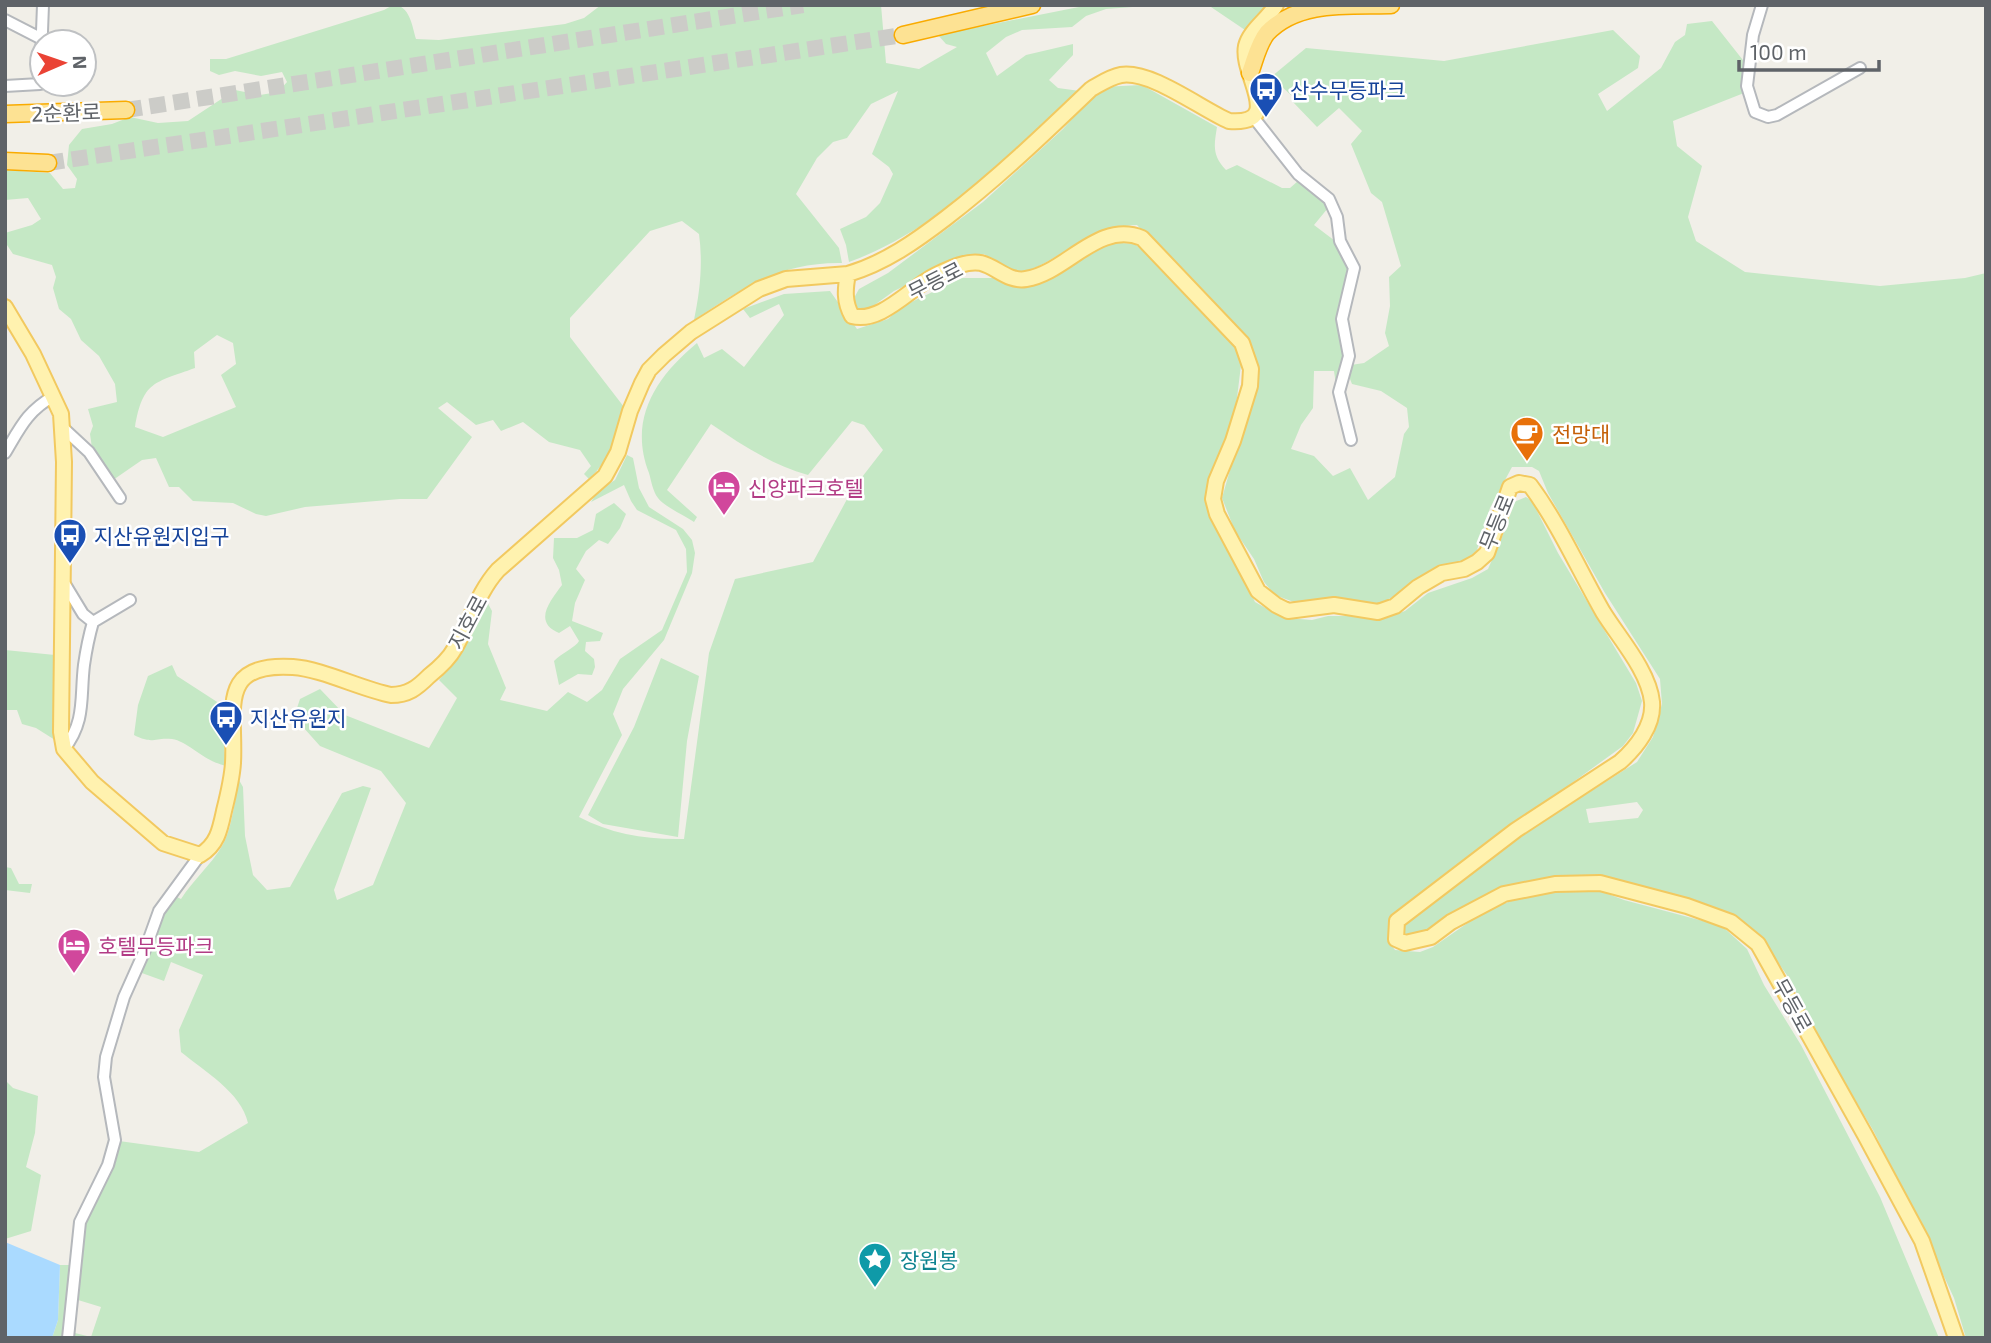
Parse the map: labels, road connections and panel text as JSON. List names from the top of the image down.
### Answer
{
  "streets": {
    "highway": ["2순환로"],
    "main road": ["무등로", "지호로"]
  },
  "crossings": [
    ["무등로", "지호로"]
  ],
  "places": {
    "bus stop": ["산수무등파크", "지산유원지입구", "지산유원지"],
    "cafe": ["전망대"],
    "hotel": ["신양파크호텔", "호텔무등파크"],
    "place": ["장원봉"]
  },
  "scale_bar": "100 m",
  "north": "right"
}
